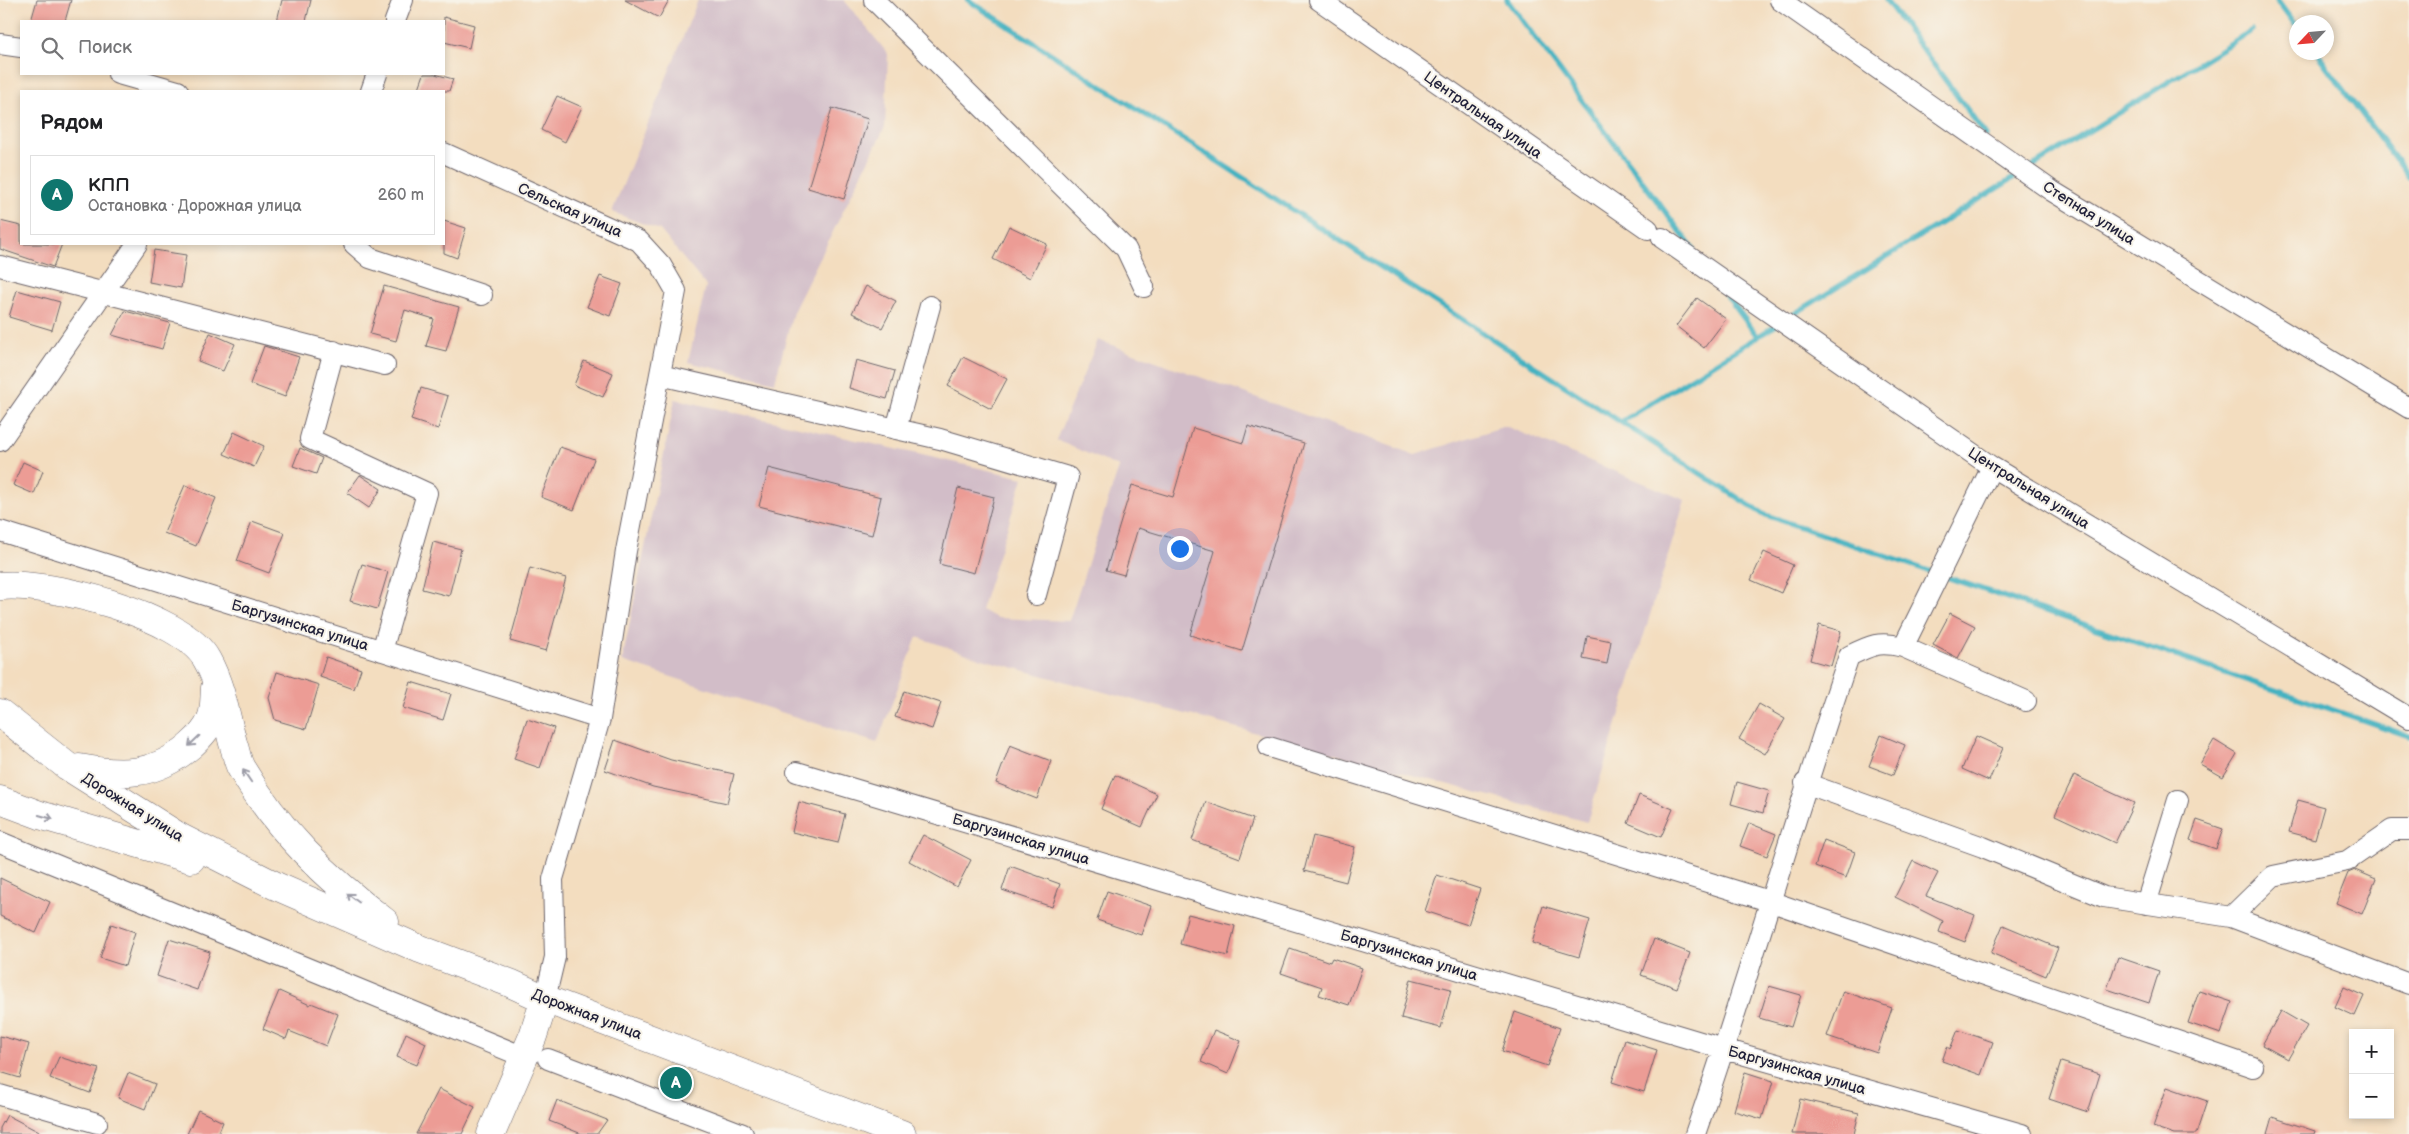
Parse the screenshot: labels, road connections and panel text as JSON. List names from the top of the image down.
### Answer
{
  "streets": {
    "main road": ["Дорожная улица"],
    "street": [
      "Центральная улица",
      "Сельская улица",
      "Степная улица",
      "Баргузинская улица"
    ]
  },
  "north": "bottom left",
  "page": {
    "search": "Поиск",
    "heading": "Рядом",
    "list": [
      {
        "mark": "A",
        "name": "КПП",
        "note": "Остановка · Дорожная улица",
        "value": "260 m"
      }
    ],
    "map_buttons": ["+", "−"],
    "pins": "A"
  }
}
